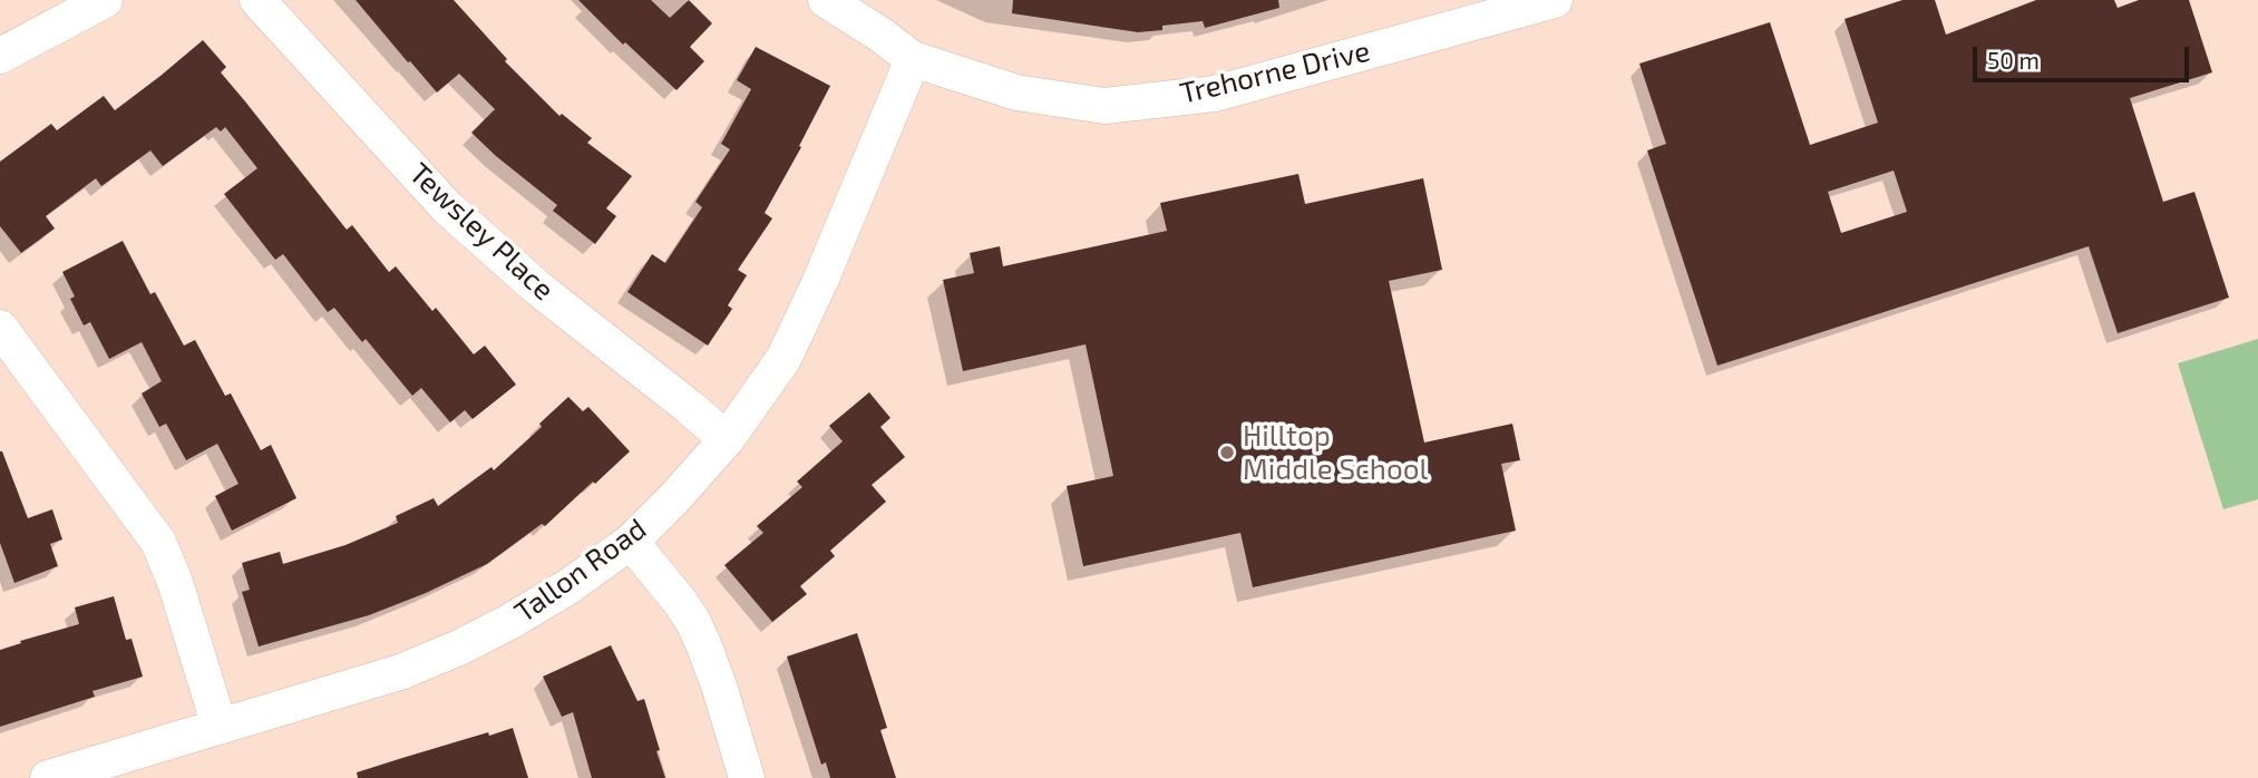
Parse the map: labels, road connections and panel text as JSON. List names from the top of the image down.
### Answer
{
  "streets": {
    "street": ["Trehorne Drive", "Tewsley Place", "Tallon Road"]
  },
  "crossings": [
    ["Trehorne Drive", "Tallon Road"],
    ["Tewsley Place", "Tallon Road"]
  ],
  "places": ["Hilltop Middle School"],
  "scale_bar": "50 m"
}
